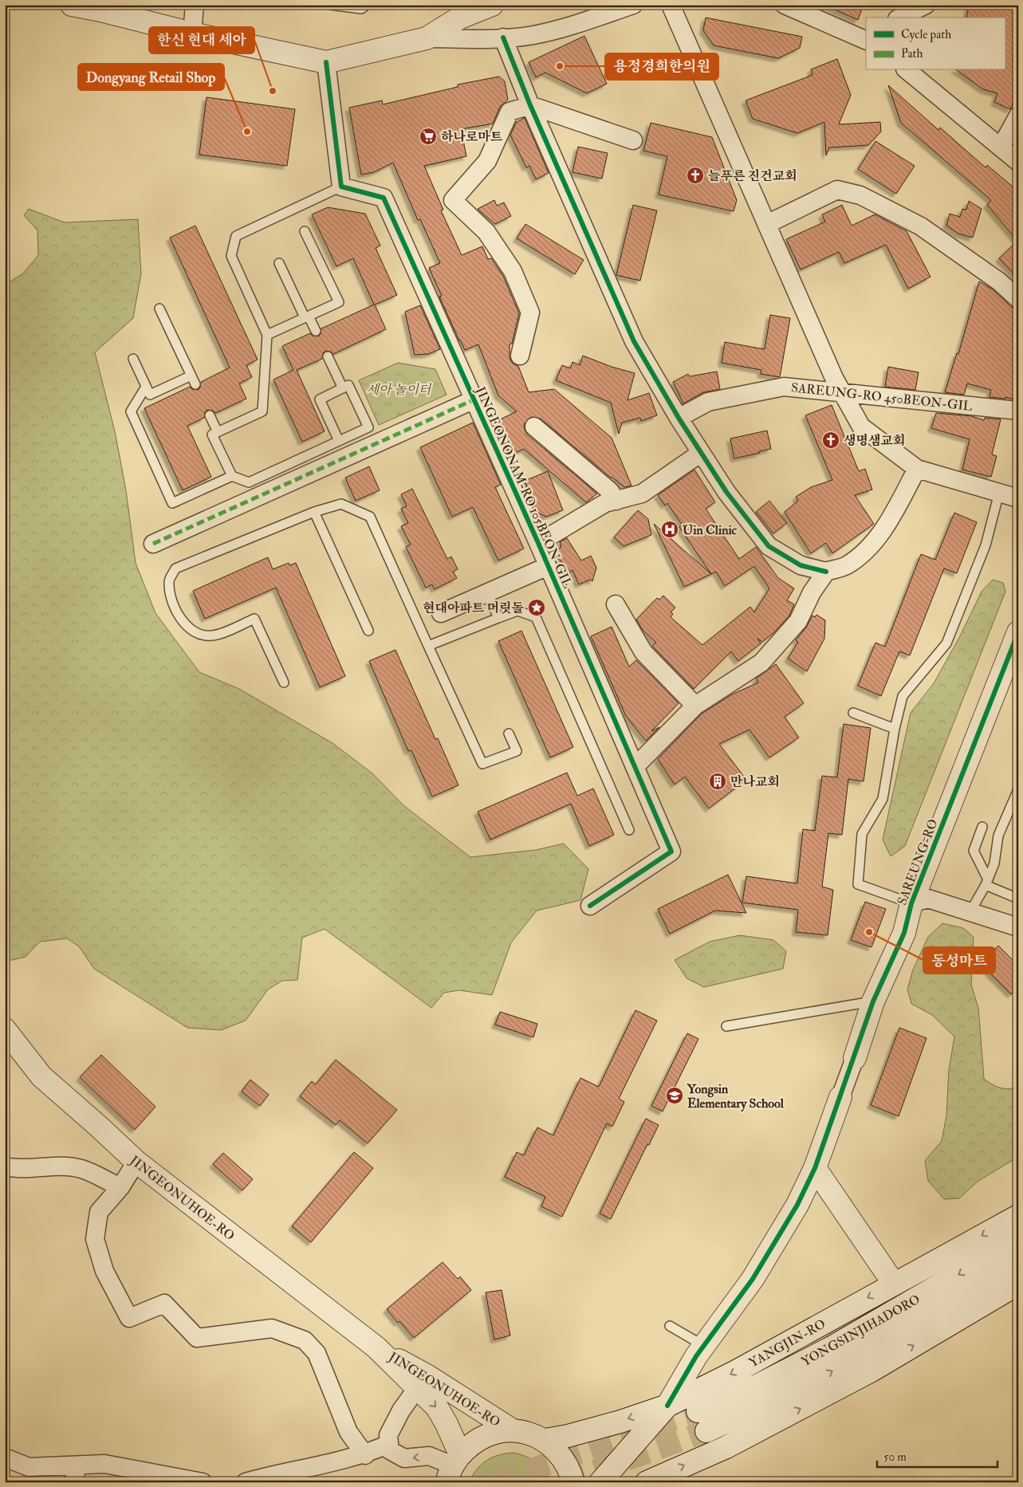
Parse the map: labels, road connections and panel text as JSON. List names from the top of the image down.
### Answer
{
  "streets": {
    "street": [
      "SAREUNG-RO 450BEON-GIL",
      "JINGEONONAM-RO 105BEON-GIL",
      "SAREUNG-RO",
      "JINGEONUHOE-RO",
      "YONGSINJIHADORO",
      "YANGJIN-RO"
    ]
  },
  "crossings": [
    ["SAREUNG-RO", "YANGJIN-RO"]
  ],
  "parks": ["세아 놀이터"],
  "places": {
    "other": [
      "용정경희한의원",
      "한신 현대 세아",
      "Dongyang Retail Shop",
      "동성마트"
    ],
    "supermarket": ["하나로마트"],
    "church": ["늘푸른 진건교회", "생명샘교회"],
    "hospital": ["Uin Clinic"],
    "place": ["현대아파트 머릿돌"],
    "building": ["만나교회"],
    "school or university": ["Yongsin Elementary School"]
  },
  "legend": ["Cycle path", "Path"],
  "scale_bar": "50 m"
}
